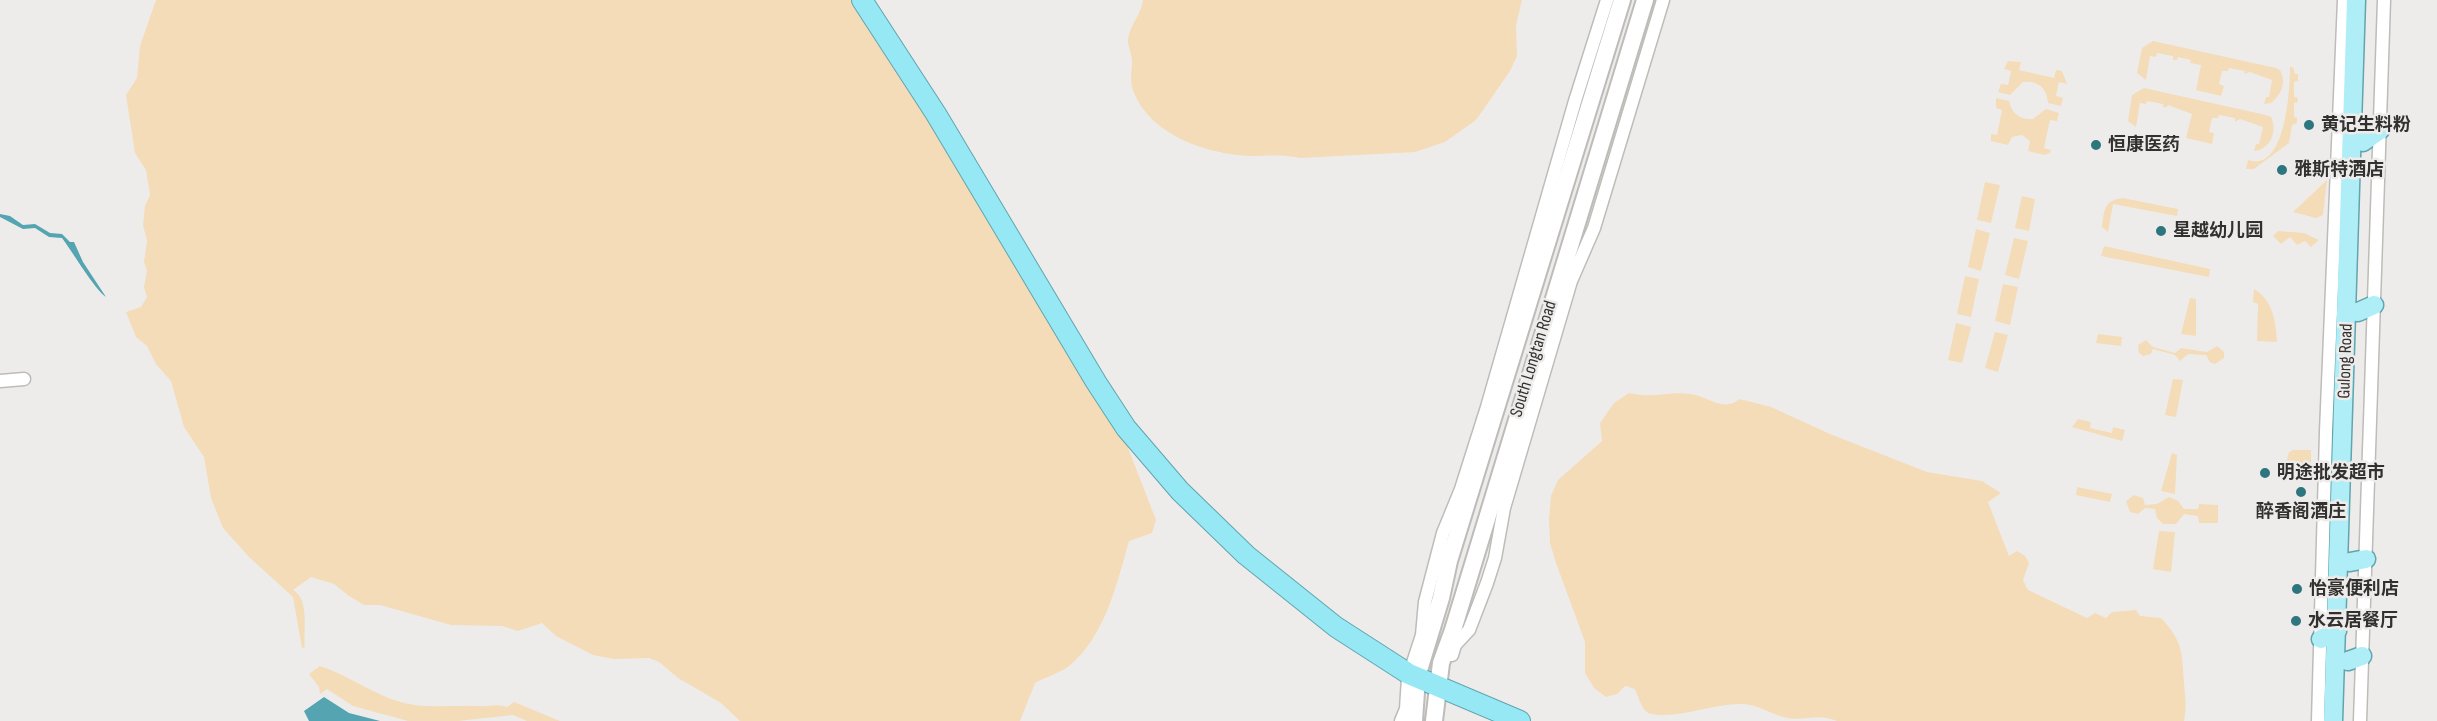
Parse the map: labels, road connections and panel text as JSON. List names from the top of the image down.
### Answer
{
  "streets": {
    "main road": ["South Longtan Road", "Gulong Road"]
  },
  "places": [
    "黄记生料粉",
    "恒康医药",
    "雅斯特酒店",
    "星越幼儿园",
    "明途批发超市",
    "醉香阁酒庄",
    "怡豪便利店",
    "水云居餐厅"
  ]
}
